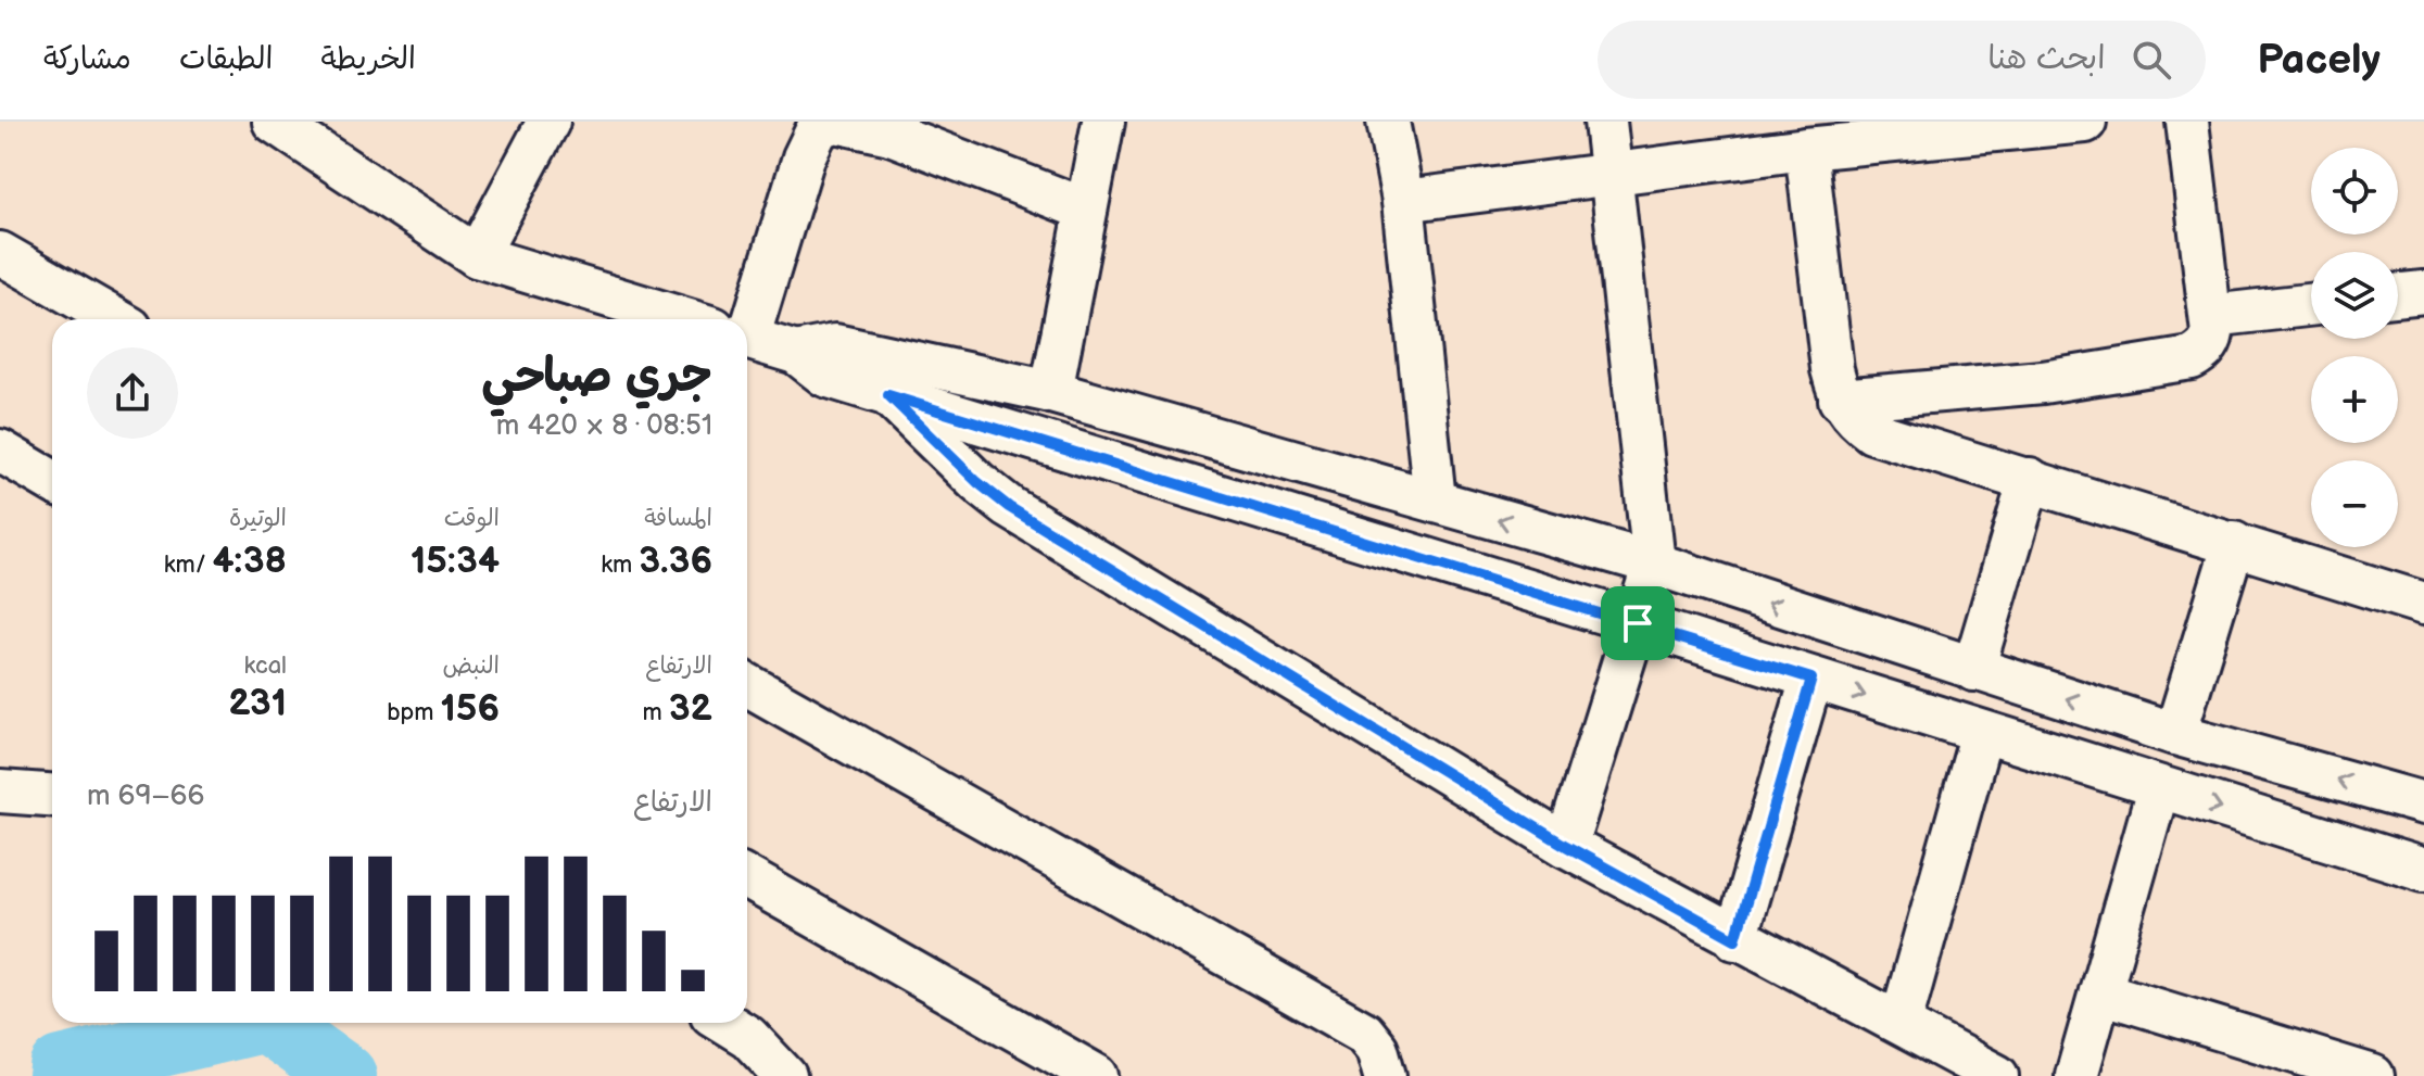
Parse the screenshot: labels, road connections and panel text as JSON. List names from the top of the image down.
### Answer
{
  "page": {
    "header": "Pacely",
    "search": "ابحث هنا",
    "nav": ["الخريطة", "الطبقات", "مشاركة"],
    "map_buttons": ["+", "−"],
    "heading": ["جري صباحي", "08:51 · 8 × 420 m"],
    "stats": [
      ["المسافة", "3.36 km"],
      ["الوقت", "15:34"],
      ["الوتيرة", "4:38 /km"],
      ["الارتفاع", "32 m"],
      ["النبض", "156 bpm"],
      ["kcal", "231"]
    ],
    "chart": ["الارتفاع", "66–69 m"]
  }
}
